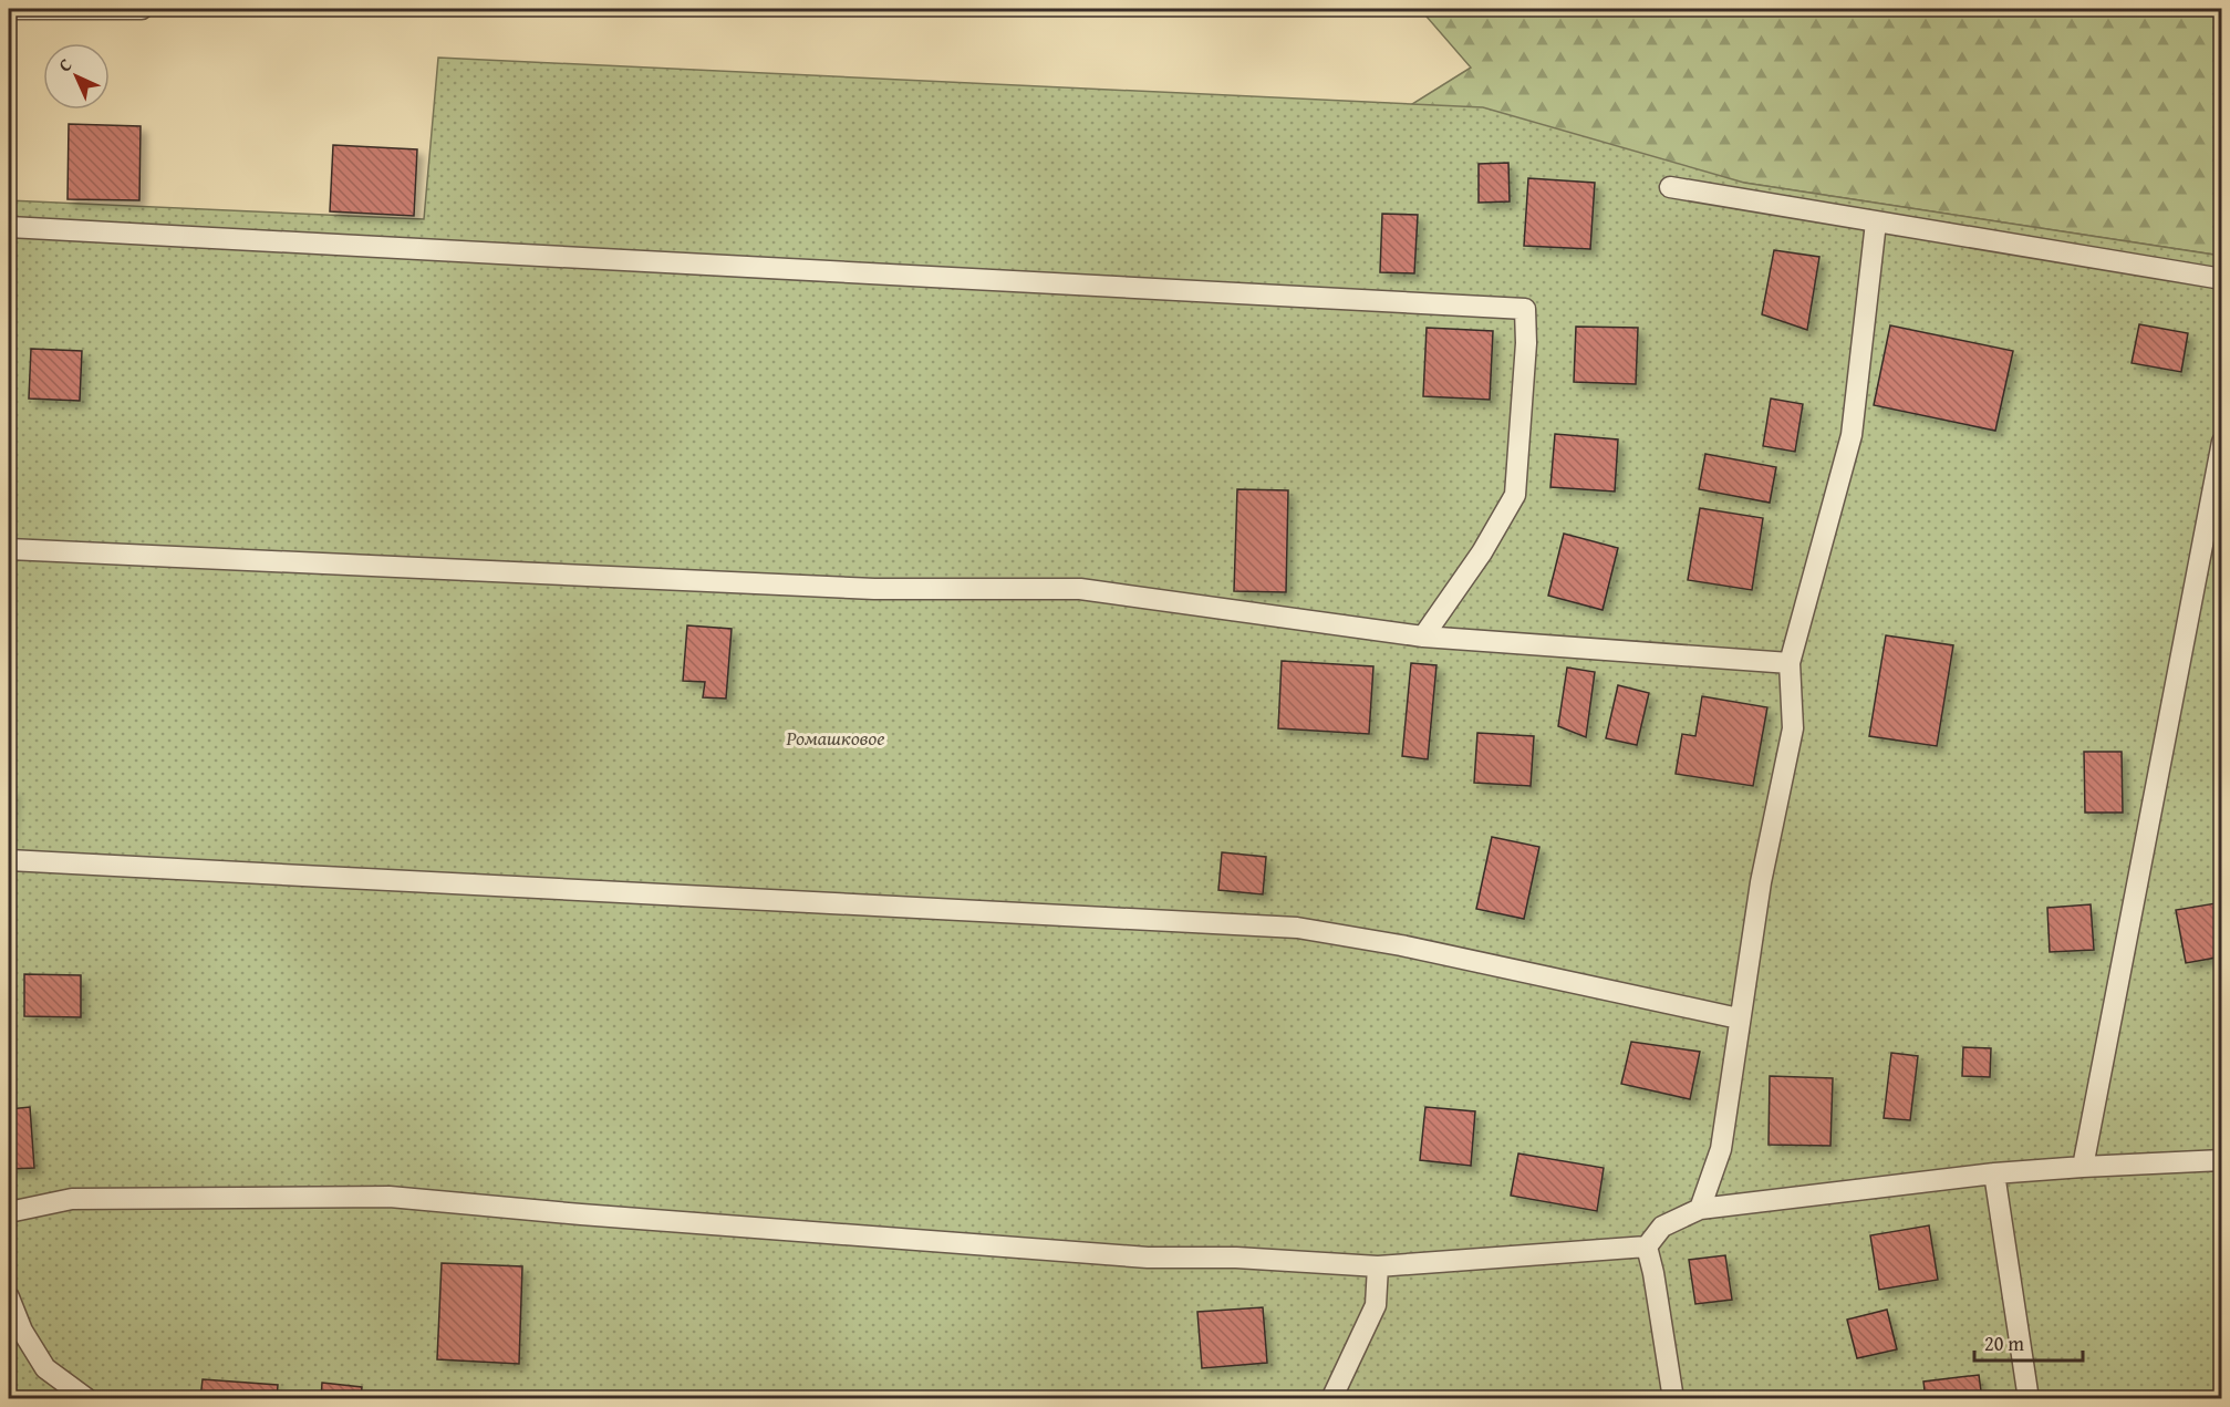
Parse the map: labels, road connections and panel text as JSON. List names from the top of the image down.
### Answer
{
  "parks": ["Ромашковое"],
  "scale_bar": "20 m",
  "north": "top left"
}
